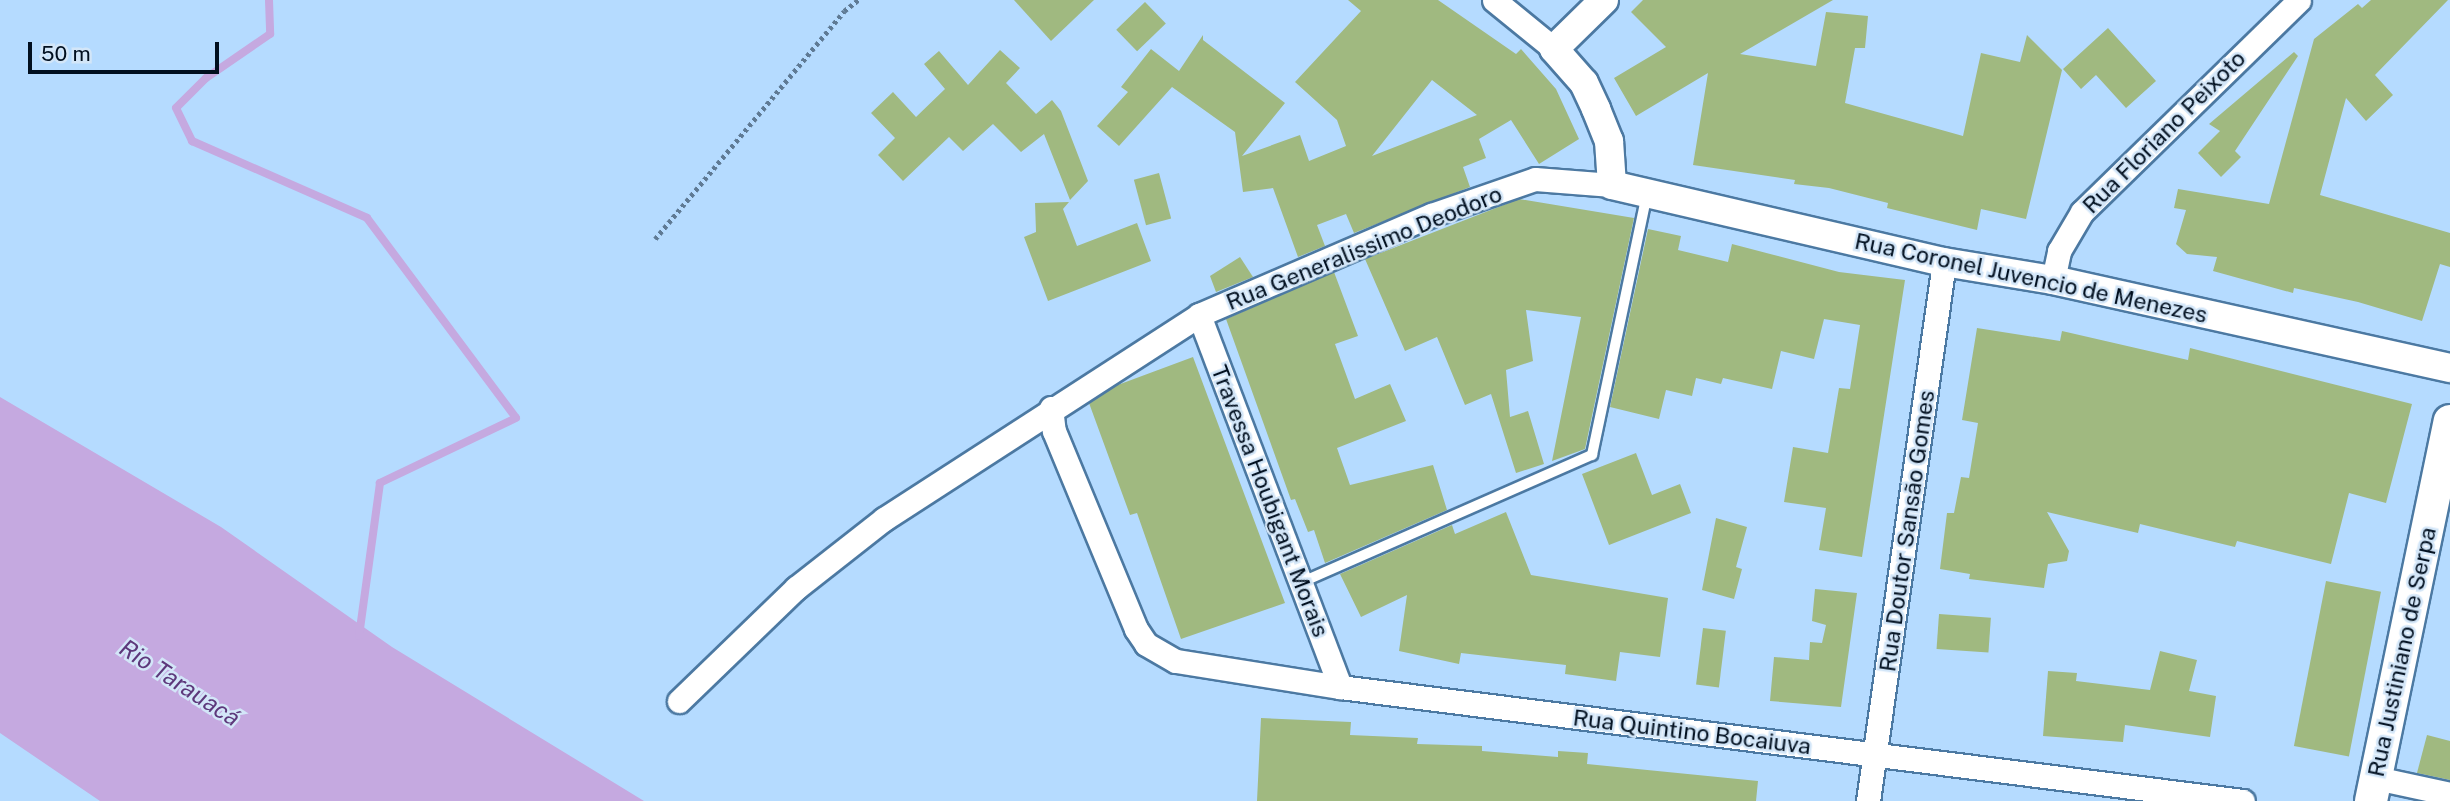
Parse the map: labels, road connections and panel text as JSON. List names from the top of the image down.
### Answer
{
  "streets": {
    "main road": ["Rua Justiniano de Serpa"],
    "street": [
      "Rua Floriano Peixoto",
      "Rua Generalissimo Deodoro",
      "Rua Coronel Juvencio de Menezes",
      "Travessa Houbigant Morais",
      "Rua Doutor Sansão Gomes",
      "Rua Quintino Bocaiuva"
    ]
  },
  "crossings": [
    ["Rua Floriano Peixoto", "Rua Coronel Juvencio de Menezes"],
    ["Rua Generalissimo Deodoro", "Rua Coronel Juvencio de Menezes"],
    ["Rua Generalissimo Deodoro", "Travessa Houbigant Morais"],
    ["Rua Generalissimo Deodoro", "Rua Quintino Bocaiuva"],
    ["Rua Coronel Juvencio de Menezes", "Rua Doutor Sansão Gomes"],
    ["Travessa Houbigant Morais", "Rua Quintino Bocaiuva"],
    ["Rua Doutor Sansão Gomes", "Rua Quintino Bocaiuva"]
  ],
  "water": ["Rio Tarauacá"],
  "scale_bar": "50 m"
}
